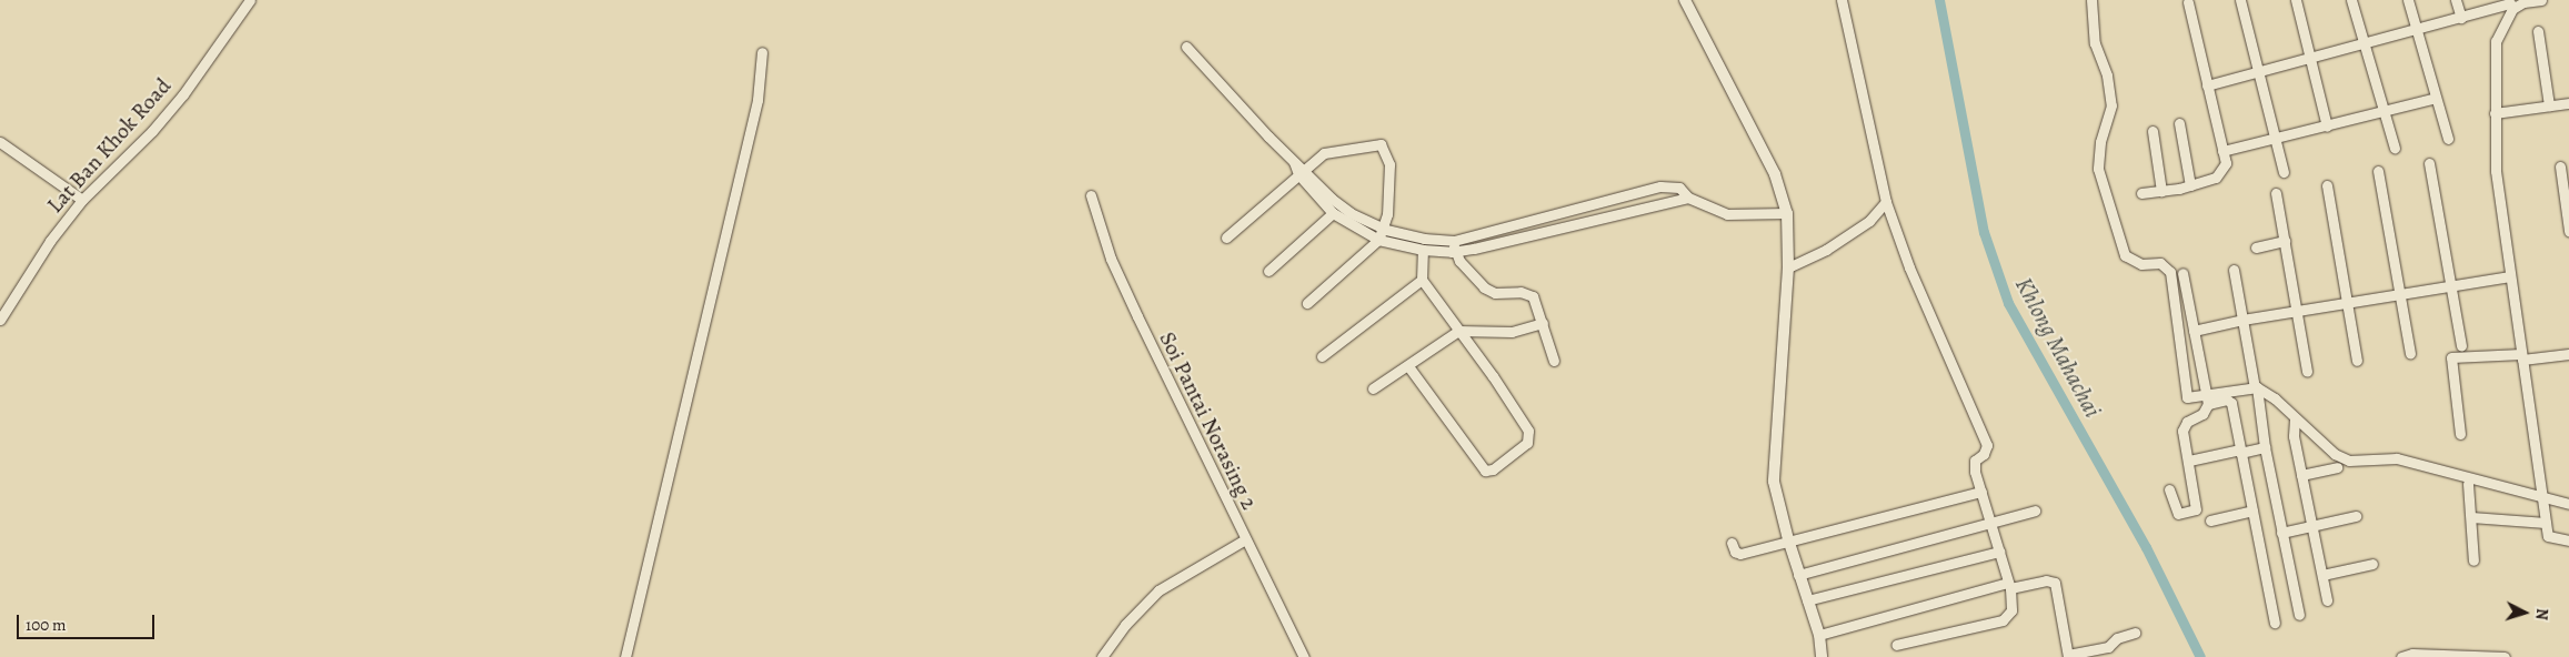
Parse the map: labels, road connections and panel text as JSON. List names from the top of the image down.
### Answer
{
  "streets": {
    "street": ["Lat Ban Khok Road", "Soi Pantai Norasing 2"]
  },
  "water": ["Khlong Mahachai"],
  "scale_bar": "100 m",
  "north": "right"
}
